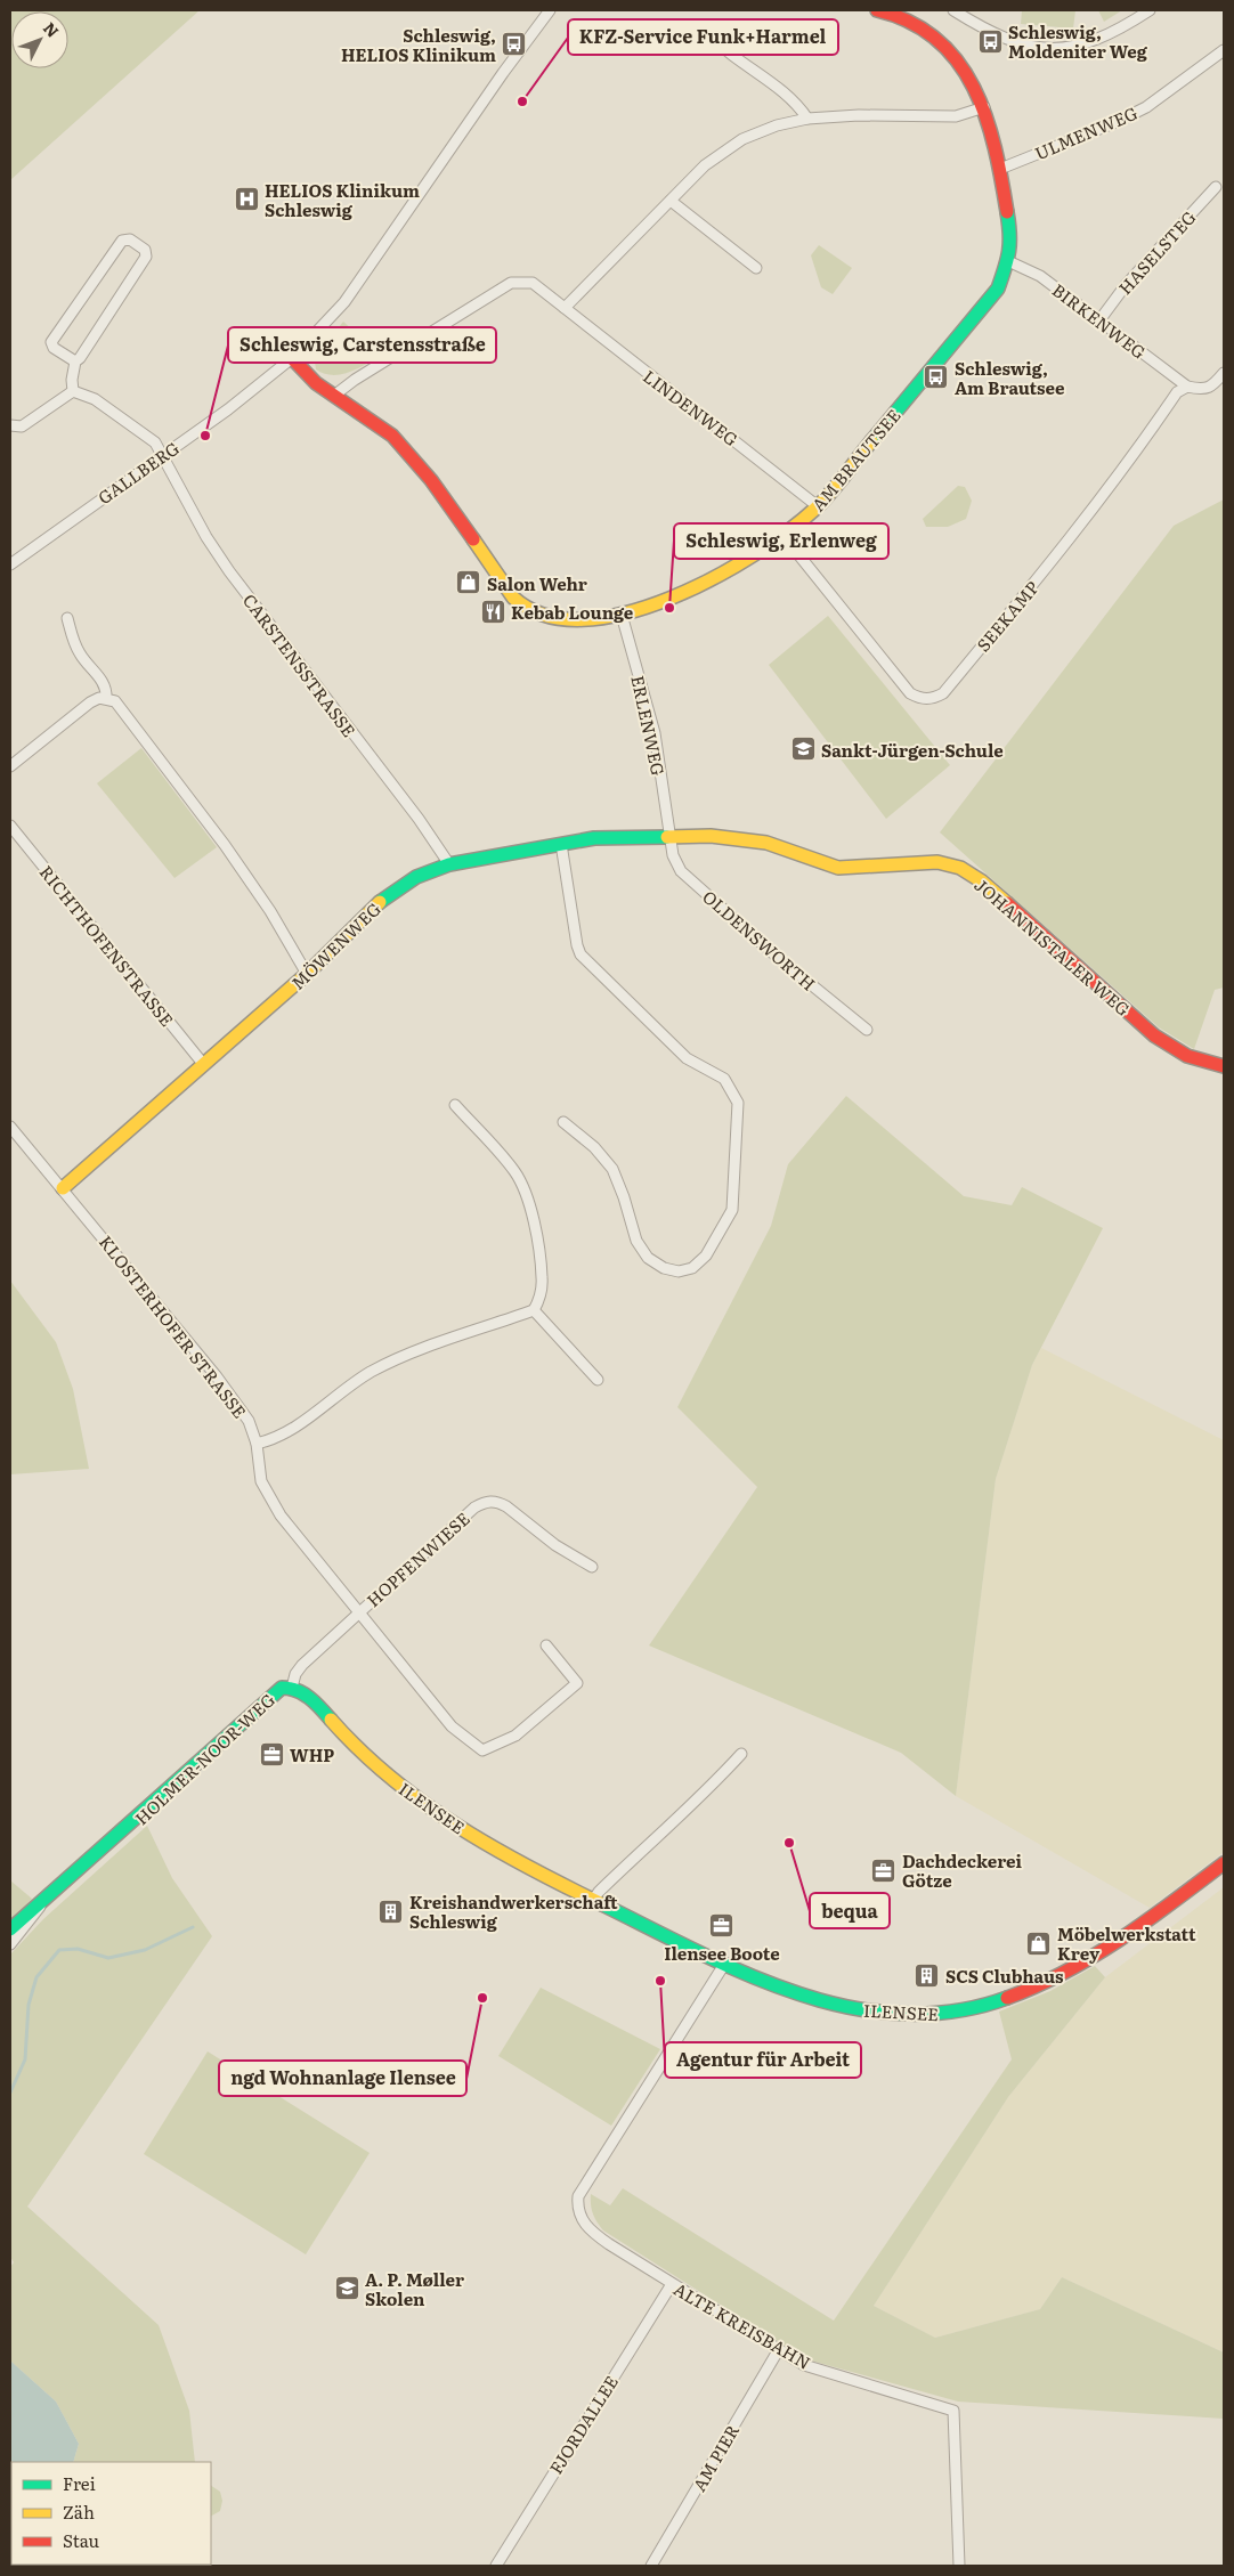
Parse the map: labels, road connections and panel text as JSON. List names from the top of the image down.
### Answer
{
  "streets": {
    "street": [
      "ULMENWEG",
      "HASELSTEG",
      "BIRKENWEG",
      "LINDENWEG",
      "AM BRAUTSEE",
      "GALLBERG",
      "SEEKAMP",
      "CARSTENSSTRASSE",
      "ERLENWEG",
      "OLDENSWORTH",
      "RICHTHOFENSTRASSE",
      "MÖWENWEG",
      "JOHANNISTALER WEG",
      "KLOSTERHOFER STRASSE",
      "HOPFENWIESE",
      "HOLMER-NOOR-WEG",
      "ILENSEE",
      "ALTE KREISBAHN",
      "FJORDALLEE",
      "AM PIER"
    ]
  },
  "crossings": [
    ["ULMENWEG", "AM BRAUTSEE"],
    ["HASELSTEG", "BIRKENWEG"],
    ["BIRKENWEG", "AM BRAUTSEE"],
    ["BIRKENWEG", "SEEKAMP"],
    ["LINDENWEG", "AM BRAUTSEE"],
    ["AM BRAUTSEE", "GALLBERG"],
    ["AM BRAUTSEE", "SEEKAMP"],
    ["AM BRAUTSEE", "ERLENWEG"],
    ["GALLBERG", "CARSTENSSTRASSE"],
    ["CARSTENSSTRASSE", "MÖWENWEG"],
    ["ERLENWEG", "OLDENSWORTH"],
    ["ERLENWEG", "MÖWENWEG"],
    ["ERLENWEG", "JOHANNISTALER WEG"],
    ["OLDENSWORTH", "MÖWENWEG"],
    ["OLDENSWORTH", "JOHANNISTALER WEG"],
    ["RICHTHOFENSTRASSE", "MÖWENWEG"],
    ["MÖWENWEG", "JOHANNISTALER WEG"],
    ["MÖWENWEG", "KLOSTERHOFER STRASSE"],
    ["KLOSTERHOFER STRASSE", "HOPFENWIESE"],
    ["KLOSTERHOFER STRASSE", "HOLMER-NOOR-WEG"],
    ["HOPFENWIESE", "HOLMER-NOOR-WEG"],
    ["HOLMER-NOOR-WEG", "ILENSEE"],
    ["ILENSEE", "ALTE KREISBAHN"],
    ["ALTE KREISBAHN", "FJORDALLEE"],
    ["ALTE KREISBAHN", "AM PIER"]
  ],
  "places": {
    "bus stop": ["Schleswig, Moldeniter Weg", "Schleswig, HELIOS Klinikum", "Schleswig, Am Brautsee"],
    "other": [
      "KFZ-Service Funk+Harmel",
      "Schleswig, Carstensstraße",
      "Schleswig, Erlenweg",
      "bequa",
      "Agentur für Arbeit",
      "ngd Wohnanlage Ilensee"
    ],
    "hospital": ["HELIOS Klinikum Schleswig"],
    "shop": ["Salon Wehr", "Möbelwerkstatt Krey"],
    "restaurant": ["Kebab Lounge"],
    "school or university": ["Sankt-Jürgen-Schule", "A. P. Møller Skolen"],
    "office": ["WHP", "Dachdeckerei Götze", "Ilensee Boote"],
    "building": ["Kreishandwerkerschaft Schleswig", "SCS Clubhaus"]
  },
  "legend": ["Frei", "Zäh", "Stau"],
  "north": "top right"
}
